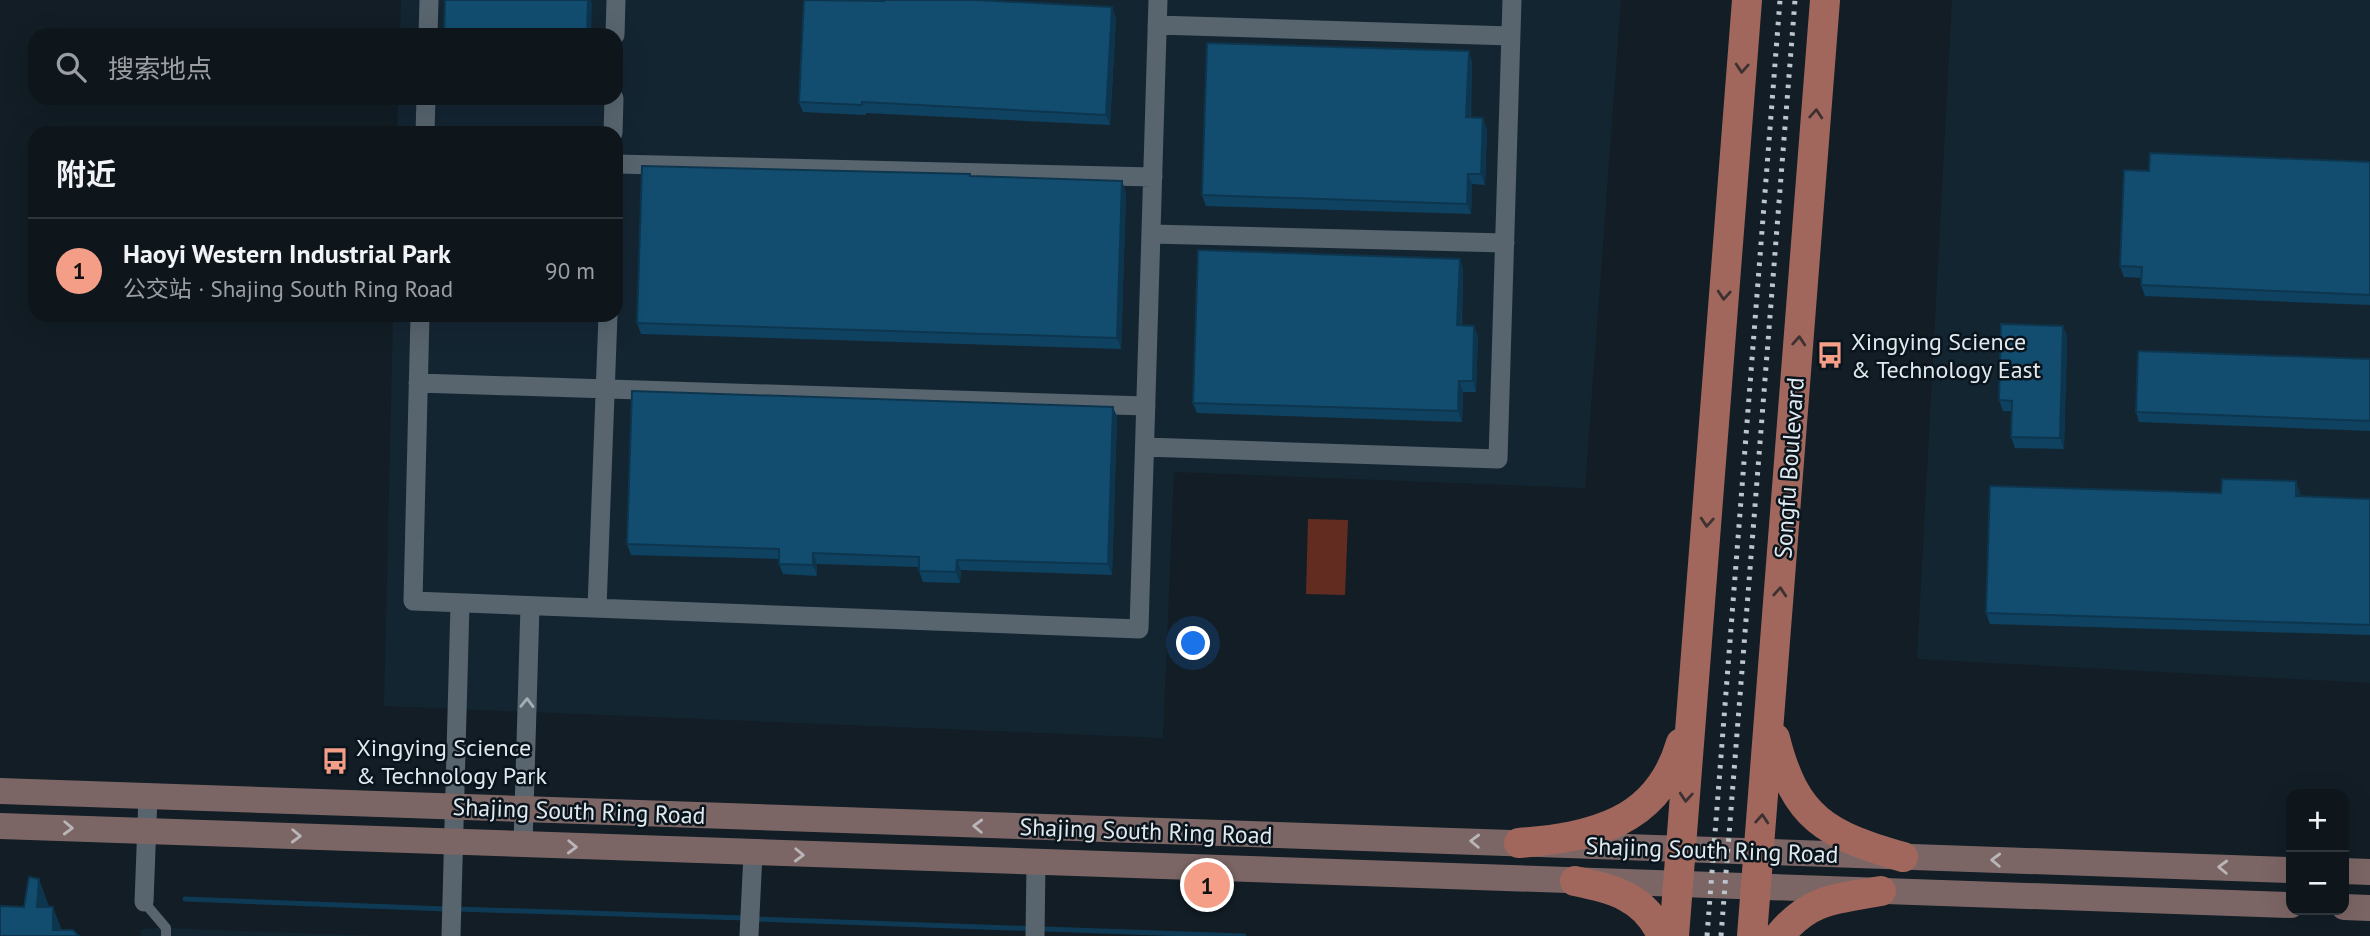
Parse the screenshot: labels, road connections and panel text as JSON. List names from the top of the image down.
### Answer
{
  "streets": {
    "main road": ["Songfu Boulevard", "Shajing South Ring Road"]
  },
  "crossings": [
    ["Songfu Boulevard", "Shajing South Ring Road"]
  ],
  "places": {
    "bus stop": ["Xingying Science & Technology East", "Xingying Science & Technology Park"]
  },
  "page": {
    "search": "搜索地点",
    "heading": "附近",
    "list": [
      {
        "mark": "1",
        "name": "Haoyi Western Industrial Park",
        "note": "公交站 · Shajing South Ring Road",
        "value": "90 m"
      }
    ],
    "map_buttons": ["+", "−"],
    "pins": "1"
  }
}
